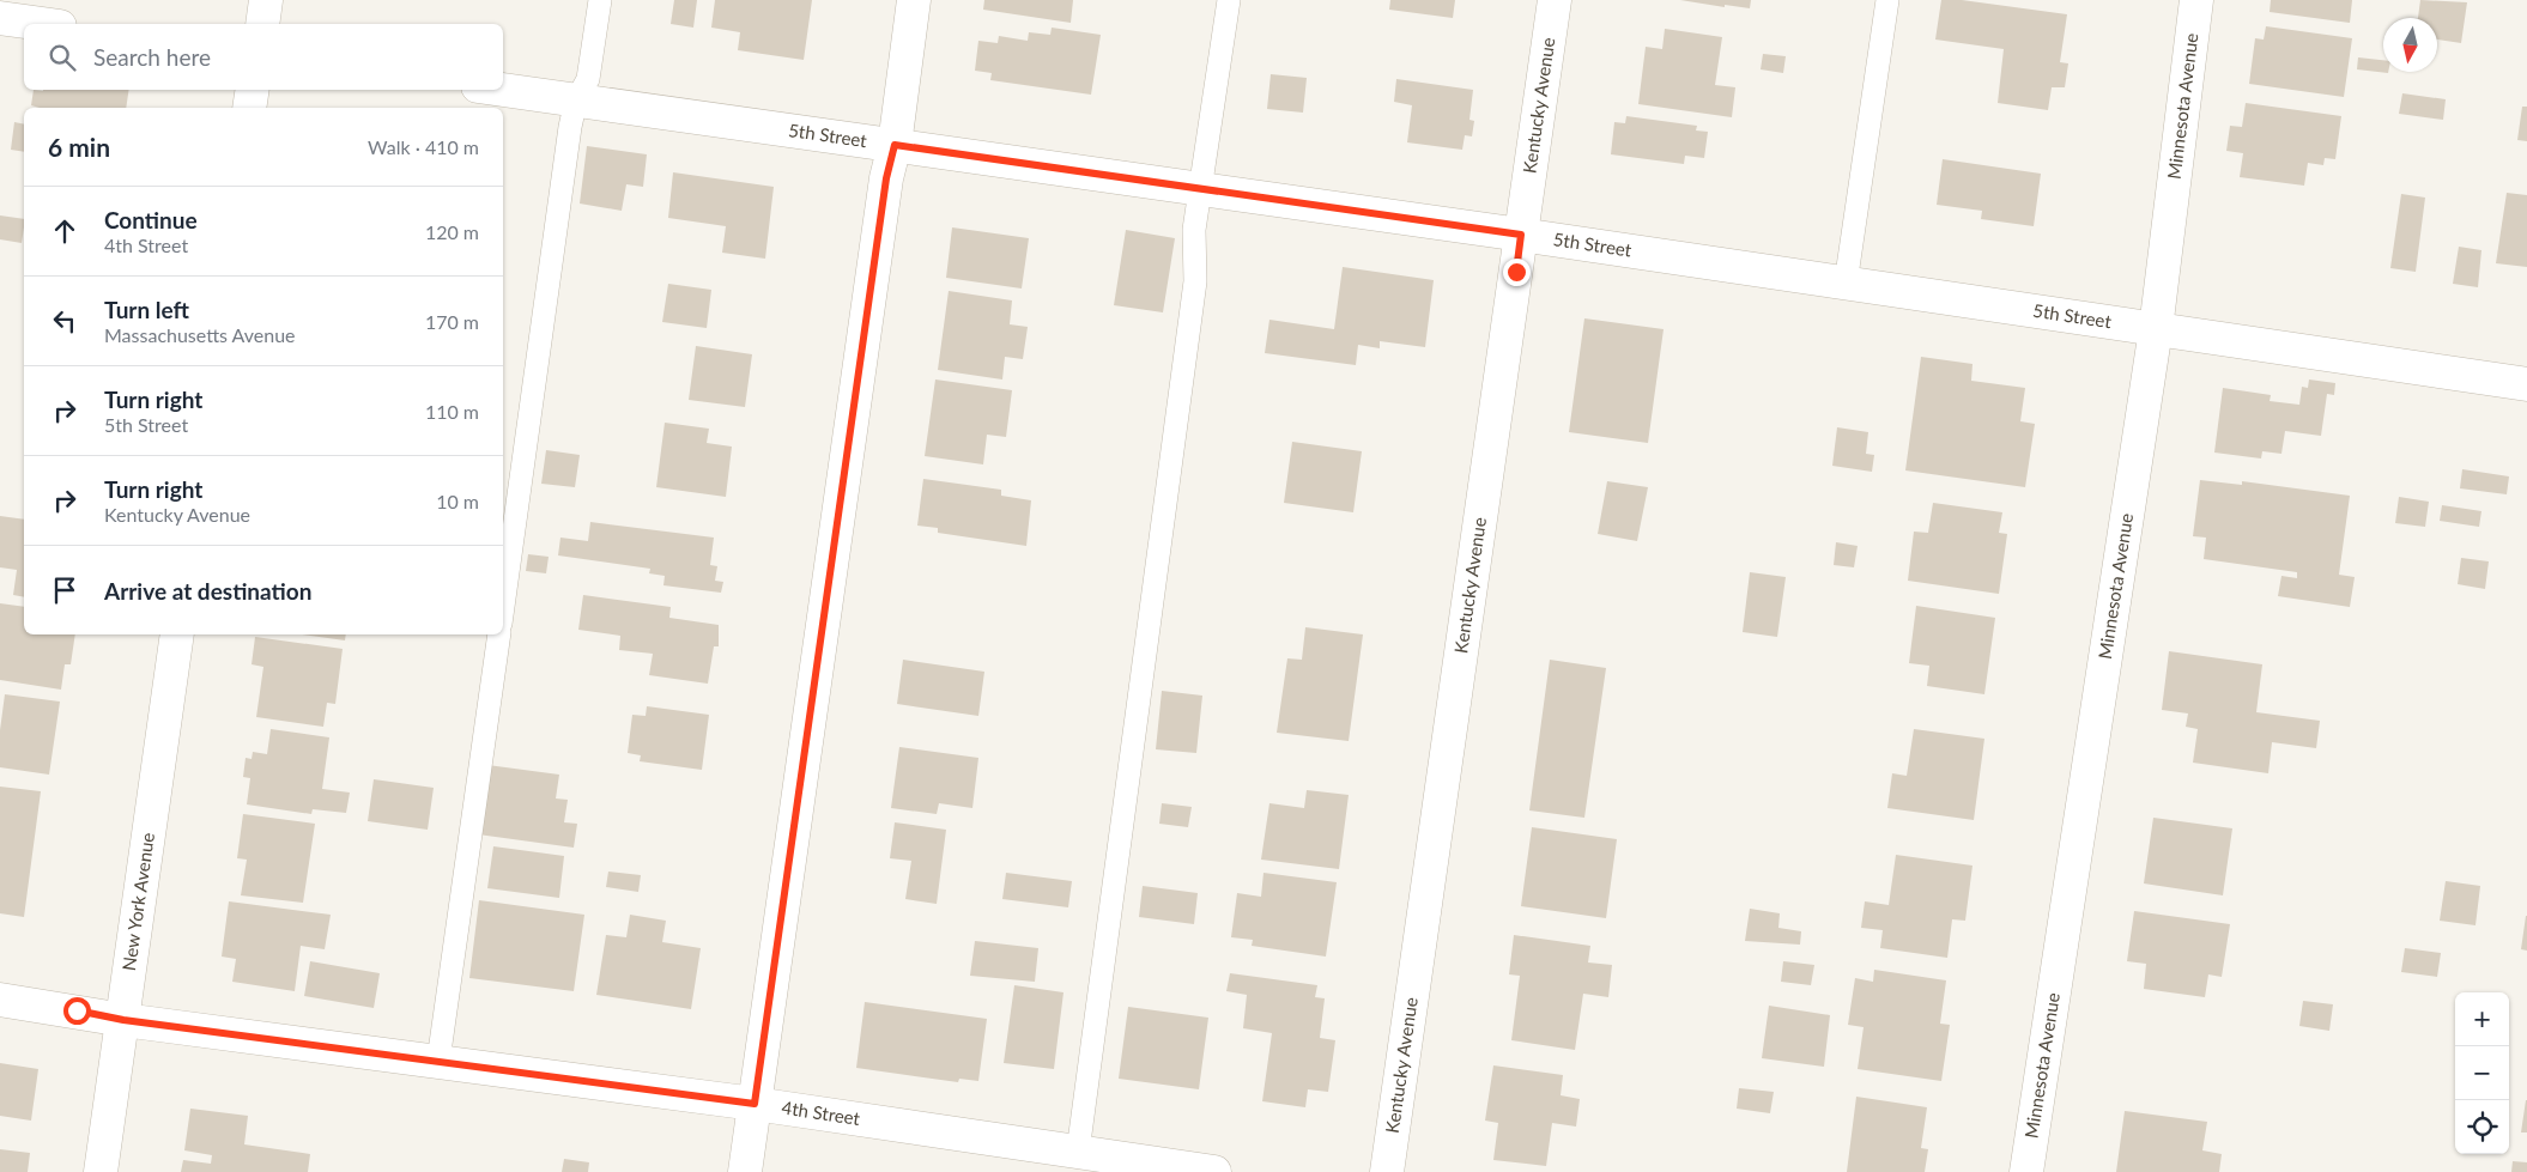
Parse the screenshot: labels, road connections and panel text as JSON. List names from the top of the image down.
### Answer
{
  "streets": {
    "street": [
      "Kentucky Avenue",
      "Minnesota Avenue",
      "5th Street",
      "New York Avenue",
      "4th Street"
    ]
  },
  "crossings": [
    ["Kentucky Avenue", "5th Street"],
    ["Minnesota Avenue", "5th Street"],
    ["New York Avenue", "4th Street"]
  ],
  "north": "bottom",
  "page": {
    "search": "Search here",
    "heading": ["6 min", "Walk · 410 m"],
    "list": [
      ["Continue", "4th Street", "120 m"],
      ["Turn left", "Massachusetts Avenue", "170 m"],
      ["Turn right", "5th Street", "110 m"],
      ["Turn right", "Kentucky Avenue", "10 m"],
      "Arrive at destination"
    ],
    "map_buttons": ["+", "−"]
  }
}
